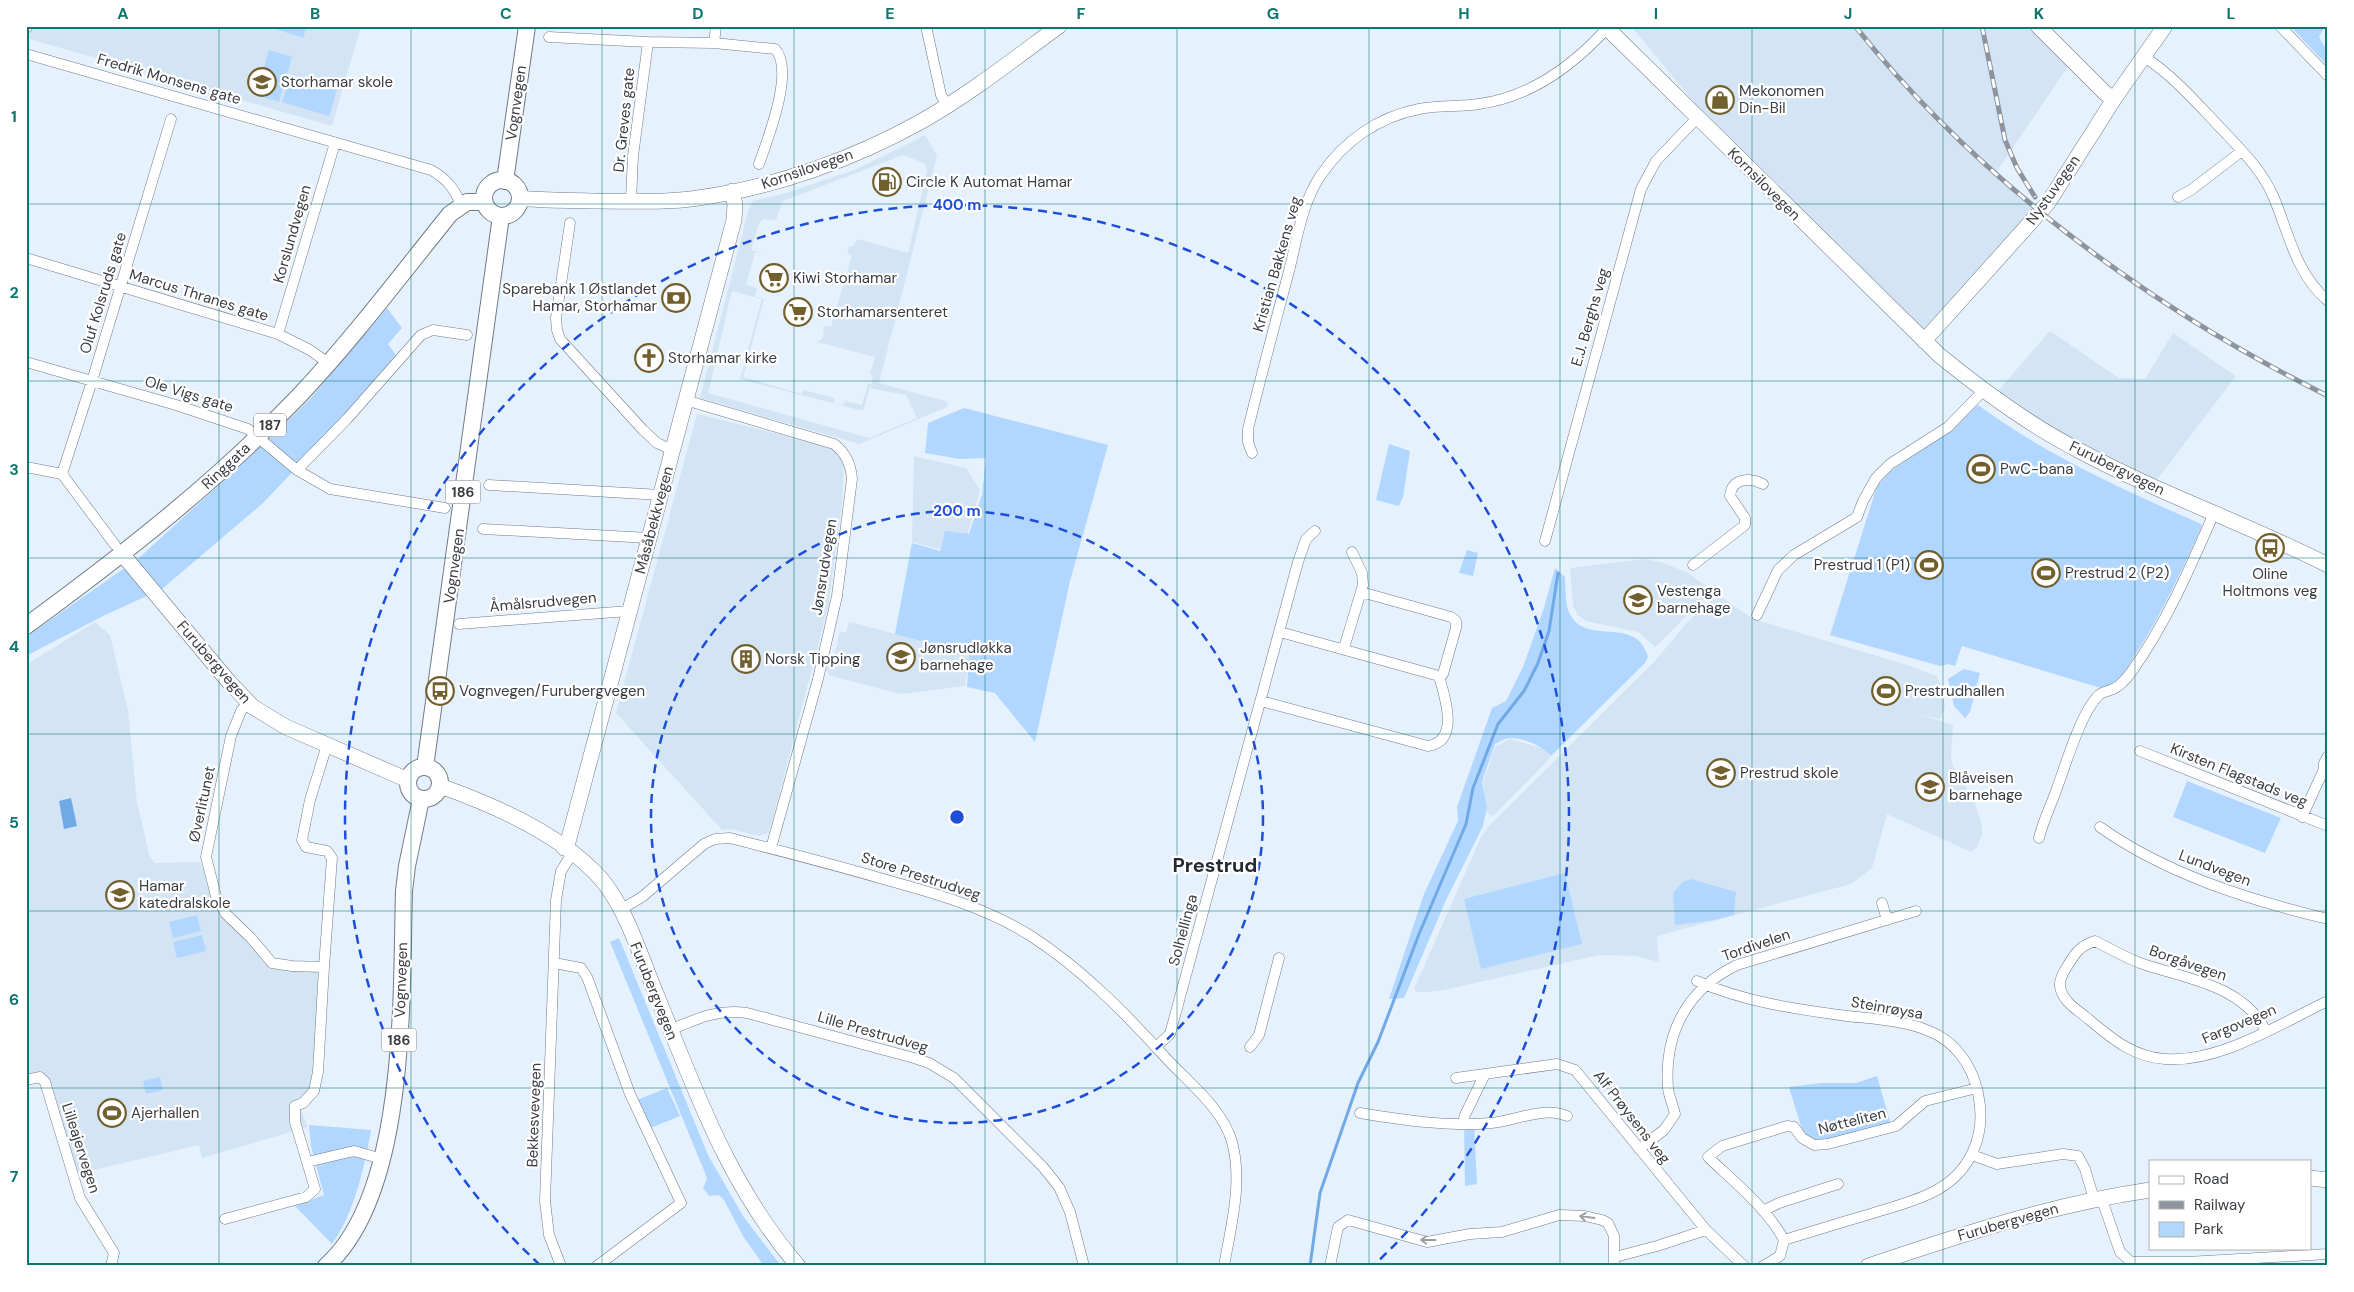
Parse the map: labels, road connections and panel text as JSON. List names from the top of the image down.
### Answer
{
  "streets": {
    "main road": [
      "Vognvegen",
      "Kornsilovegen",
      "Nystuvegen",
      "187",
      "Ringgata",
      "Furubergvegen",
      "186",
      "Måsåbekkvegen"
    ],
    "street": [
      "Fredrik Monsens gate",
      "Dr. Greves gate",
      "Korslundvegen",
      "Kristian Bakkens veg",
      "Oluf Kolsruds gate",
      "Marcus Thranes gate",
      "E.J. Berghs veg",
      "Ole Vigs gate",
      "Jønsrudvegen",
      "Åmålsrudvegen",
      "Kirsten Flagstads veg",
      "Øverlitunet",
      "Lundvegen",
      "Store Prestrudveg",
      "Solhellinga",
      "Tordivelen",
      "Borgåvegen",
      "Steinrøysa",
      "Fargovegen",
      "Lille Prestrudveg",
      "Bekkesvevegen",
      "Alf Prøysens veg",
      "Nøtteliten",
      "Lilleajervegen"
    ]
  },
  "crossings": [
    ["Fredrik Monsens gate", "Korslundvegen"],
    ["Fredrik Monsens gate", "Ringgata"],
    ["Vognvegen", "Kornsilovegen"],
    ["Vognvegen", "Furubergvegen"],
    ["Dr. Greves gate", "Kornsilovegen"],
    ["Kornsilovegen", "Nystuvegen"],
    ["Kornsilovegen", "Kristian Bakkens veg"],
    ["Kornsilovegen", "E.J. Berghs veg"],
    ["Kornsilovegen", "Furubergvegen"],
    ["Kornsilovegen", "Måsåbekkvegen"],
    ["Nystuvegen", "Furubergvegen"],
    ["Korslundvegen", "Marcus Thranes gate"],
    ["Oluf Kolsruds gate", "Marcus Thranes gate"],
    ["Oluf Kolsruds gate", "Ole Vigs gate"],
    ["Marcus Thranes gate", "Ringgata"],
    ["Ole Vigs gate", "Ringgata"],
    ["Ringgata", "Furubergvegen"],
    ["Furubergvegen", "Måsåbekkvegen"],
    ["Furubergvegen", "Øverlitunet"],
    ["Furubergvegen", "Store Prestrudveg"],
    ["Furubergvegen", "Lille Prestrudveg"],
    ["Furubergvegen", "Bekkesvevegen"],
    ["Måsåbekkvegen", "Jønsrudvegen"],
    ["Måsåbekkvegen", "Åmålsrudvegen"],
    ["Måsåbekkvegen", "Bekkesvevegen"],
    ["Jønsrudvegen", "Store Prestrudveg"],
    ["Store Prestrudveg", "Solhellinga"],
    ["Tordivelen", "Steinrøysa"],
    ["Tordivelen", "Alf Prøysens veg"],
    ["Borgåvegen", "Fargovegen"],
    ["Steinrøysa", "Nøtteliten"]
  ],
  "districts": ["Prestrud"],
  "places": {
    "school or university": [
      "Storhamar skole",
      "Vestenga barnehage",
      "Jønsrudløkka barnehage",
      "Prestrud skole",
      "Blåveisen barnehage",
      "Hamar katedralskole"
    ],
    "shop": ["Mekonomen Din-Bil"],
    "fuel station": ["Circle K Automat Hamar"],
    "supermarket": ["Kiwi Storhamar", "Storhamarsenteret"],
    "bank": ["Sparebank 1 Østlandet Hamar, Storhamar"],
    "church": ["Storhamar kirke"],
    "sports": [
      "PwC-bana",
      "Prestrud 1 (P1)",
      "Prestrud 2 (P2)",
      "Prestrudhallen",
      "Ajerhallen"
    ],
    "bus stop": ["Oline Holtmons veg", "Vognvegen/Furubergvegen"],
    "building": ["Norsk Tipping"]
  },
  "legend": ["Road", "Railway", "Park"],
  "grid": {
    "columns": [
      "A",
      "B",
      "C",
      "D",
      "E",
      "F",
      "G",
      "H",
      "I",
      "J",
      "K",
      "L"
    ],
    "rows": [
      "1",
      "2",
      "3",
      "4",
      "5",
      "6",
      "7"
    ]
  },
  "rings": ["400 m", "200 m"]
}
